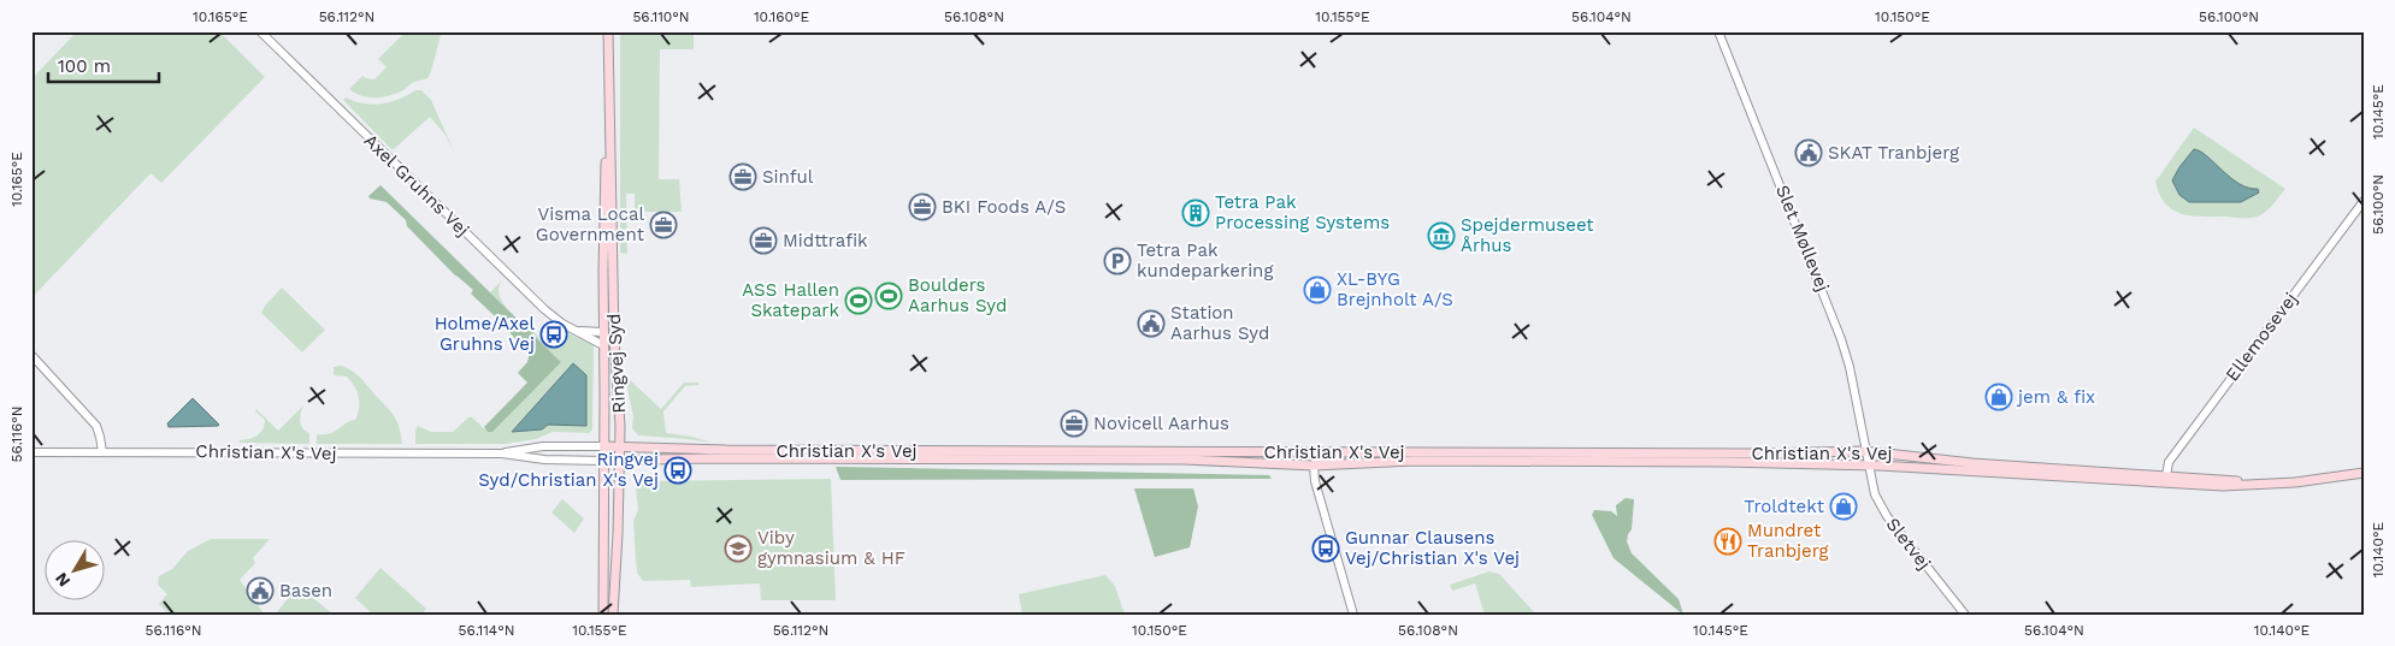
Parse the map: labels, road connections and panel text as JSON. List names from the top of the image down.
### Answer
{
  "streets": {
    "main road": ["Ringvej Syd", "Christian X's Vej"],
    "street": [
      "Axel Gruhns Vej",
      "Slet Møllevej",
      "Ellemosevej",
      "Sletvej"
    ]
  },
  "crossings": [
    ["Axel Gruhns Vej", "Ringvej Syd"],
    ["Slet Møllevej", "Christian X's Vej"],
    ["Slet Møllevej", "Sletvej"],
    ["Ellemosevej", "Christian X's Vej"],
    ["Ringvej Syd", "Christian X's Vej"],
    ["Christian X's Vej", "Sletvej"]
  ],
  "places": {
    "public building": ["SKAT Tranbjerg", "Station Aarhus Syd", "Basen"],
    "office": [
      "Sinful",
      "BKI Foods A/S",
      "Visma Local Government",
      "Midttrafik",
      "Novicell Aarhus"
    ],
    "building": ["Tetra Pak Processing Systems"],
    "museum": ["Spejdermuseet Århus"],
    "parking": ["Tetra Pak kundeparkering"],
    "shop": ["XL-BYG Brejnholt A/S", "jem & fix", "Troldtekt"],
    "sports": ["Boulders Aarhus Syd", "ASS Hallen Skatepark"],
    "bus stop": ["Holme/Axel Gruhns Vej", "Ringvej Syd/Christian X's Vej", "Gunnar Clausens Vej/Christian X's Vej"],
    "restaurant": ["Mundret Tranbjerg"],
    "school or university": ["Viby gymnasium & HF"]
  },
  "scale_bar": "100 m",
  "north": "bottom left",
  "coordinates": [
    "10.165°E",
    "56.112°N",
    "56.110°N",
    "10.160°E",
    "56.108°N",
    "10.155°E",
    "56.104°N",
    "10.150°E",
    "56.100°N",
    "10.145°E",
    "56.116°N",
    "10.140°E",
    "56.114°N"
  ]
}
